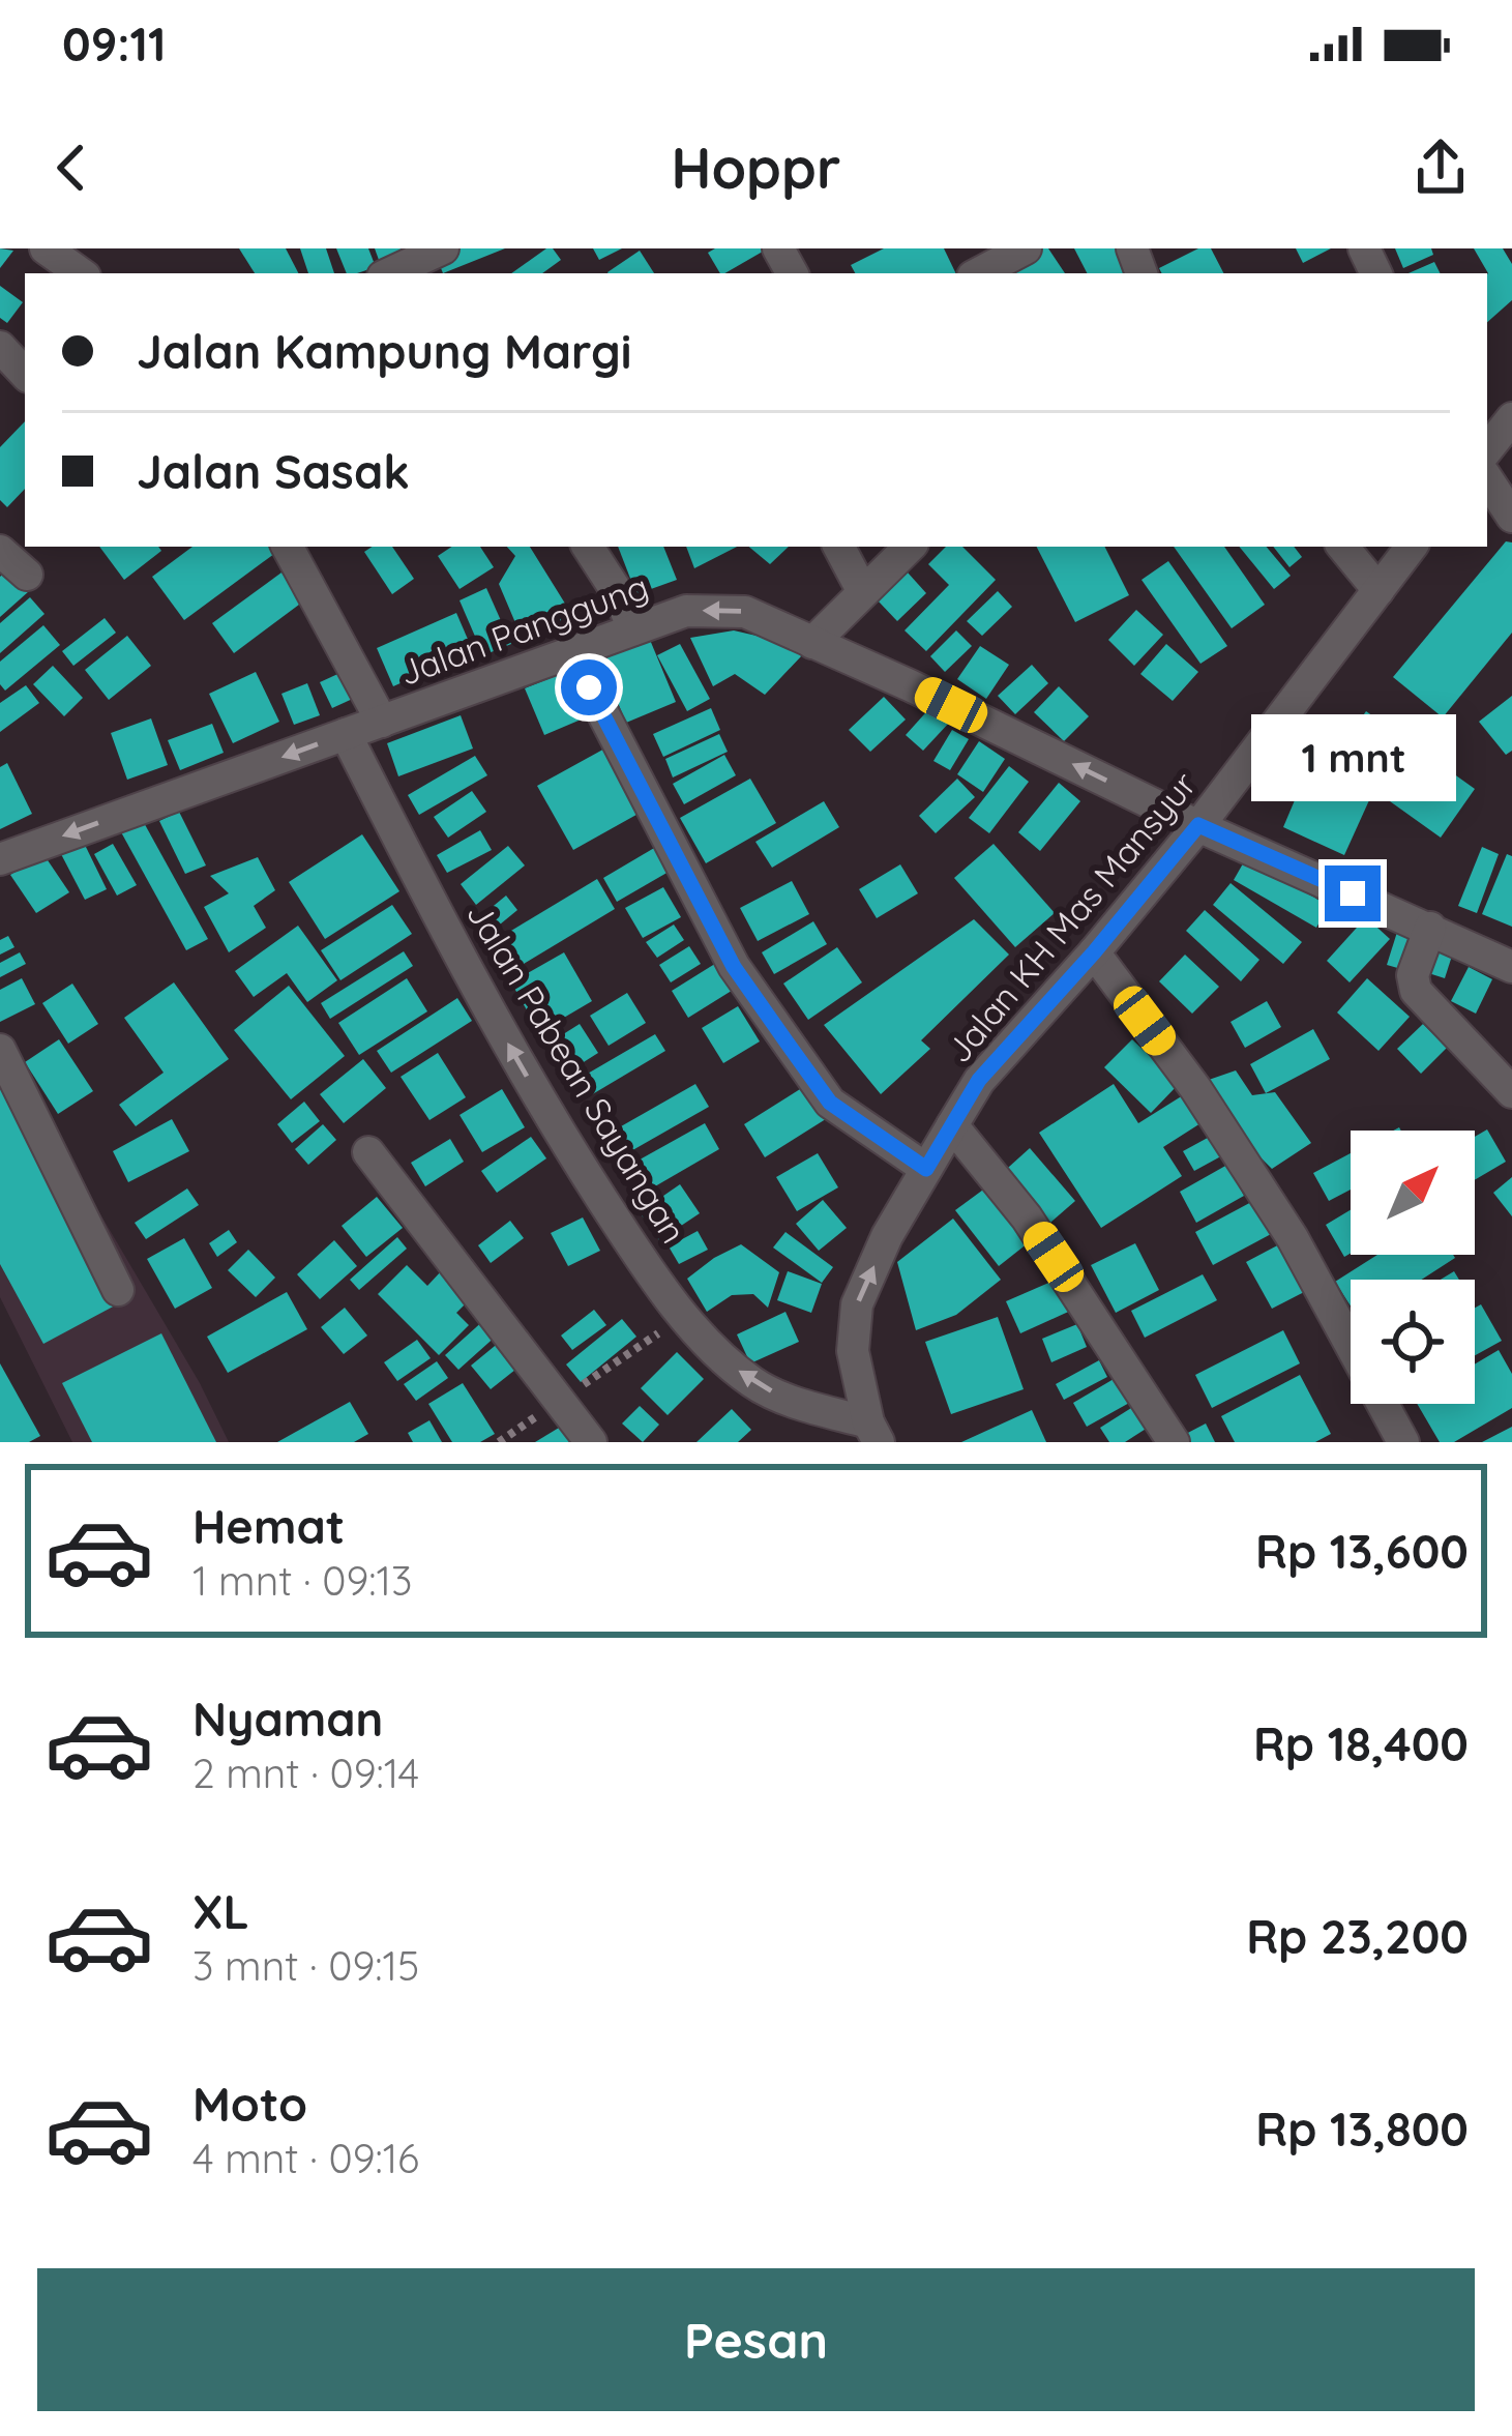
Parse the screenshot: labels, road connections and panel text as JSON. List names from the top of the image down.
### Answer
{
  "streets": {
    "street": ["Jalan Panggung", "Jalan KH Mas Mansyur", "Jalan Pabean Sayangan"]
  },
  "crossings": [
    ["Jalan Panggung", "Jalan KH Mas Mansyur"],
    ["Jalan Panggung", "Jalan Pabean Sayangan"],
    ["Jalan KH Mas Mansyur", "Jalan Pabean Sayangan"]
  ],
  "one_way": ["Jalan Panggung"],
  "north": "top right",
  "page": {
    "status": "09:11",
    "header": "Hoppr",
    "banner": ["Jalan Kampung Margi", "Jalan Sasak"],
    "bubble": "1 mnt",
    "list": [
      {
        "name": "Hemat",
        "note": "1 mnt · 09:13",
        "value": "Rp 13,600"
      },
      {
        "name": "Nyaman",
        "note": "2 mnt · 09:14",
        "value": "Rp 18,400"
      },
      {
        "name": "XL",
        "note": "3 mnt · 09:15",
        "value": "Rp 23,200"
      },
      {
        "name": "Moto",
        "note": "4 mnt · 09:16",
        "value": "Rp 13,800"
      }
    ],
    "buttons": "Pesan"
  }
}
